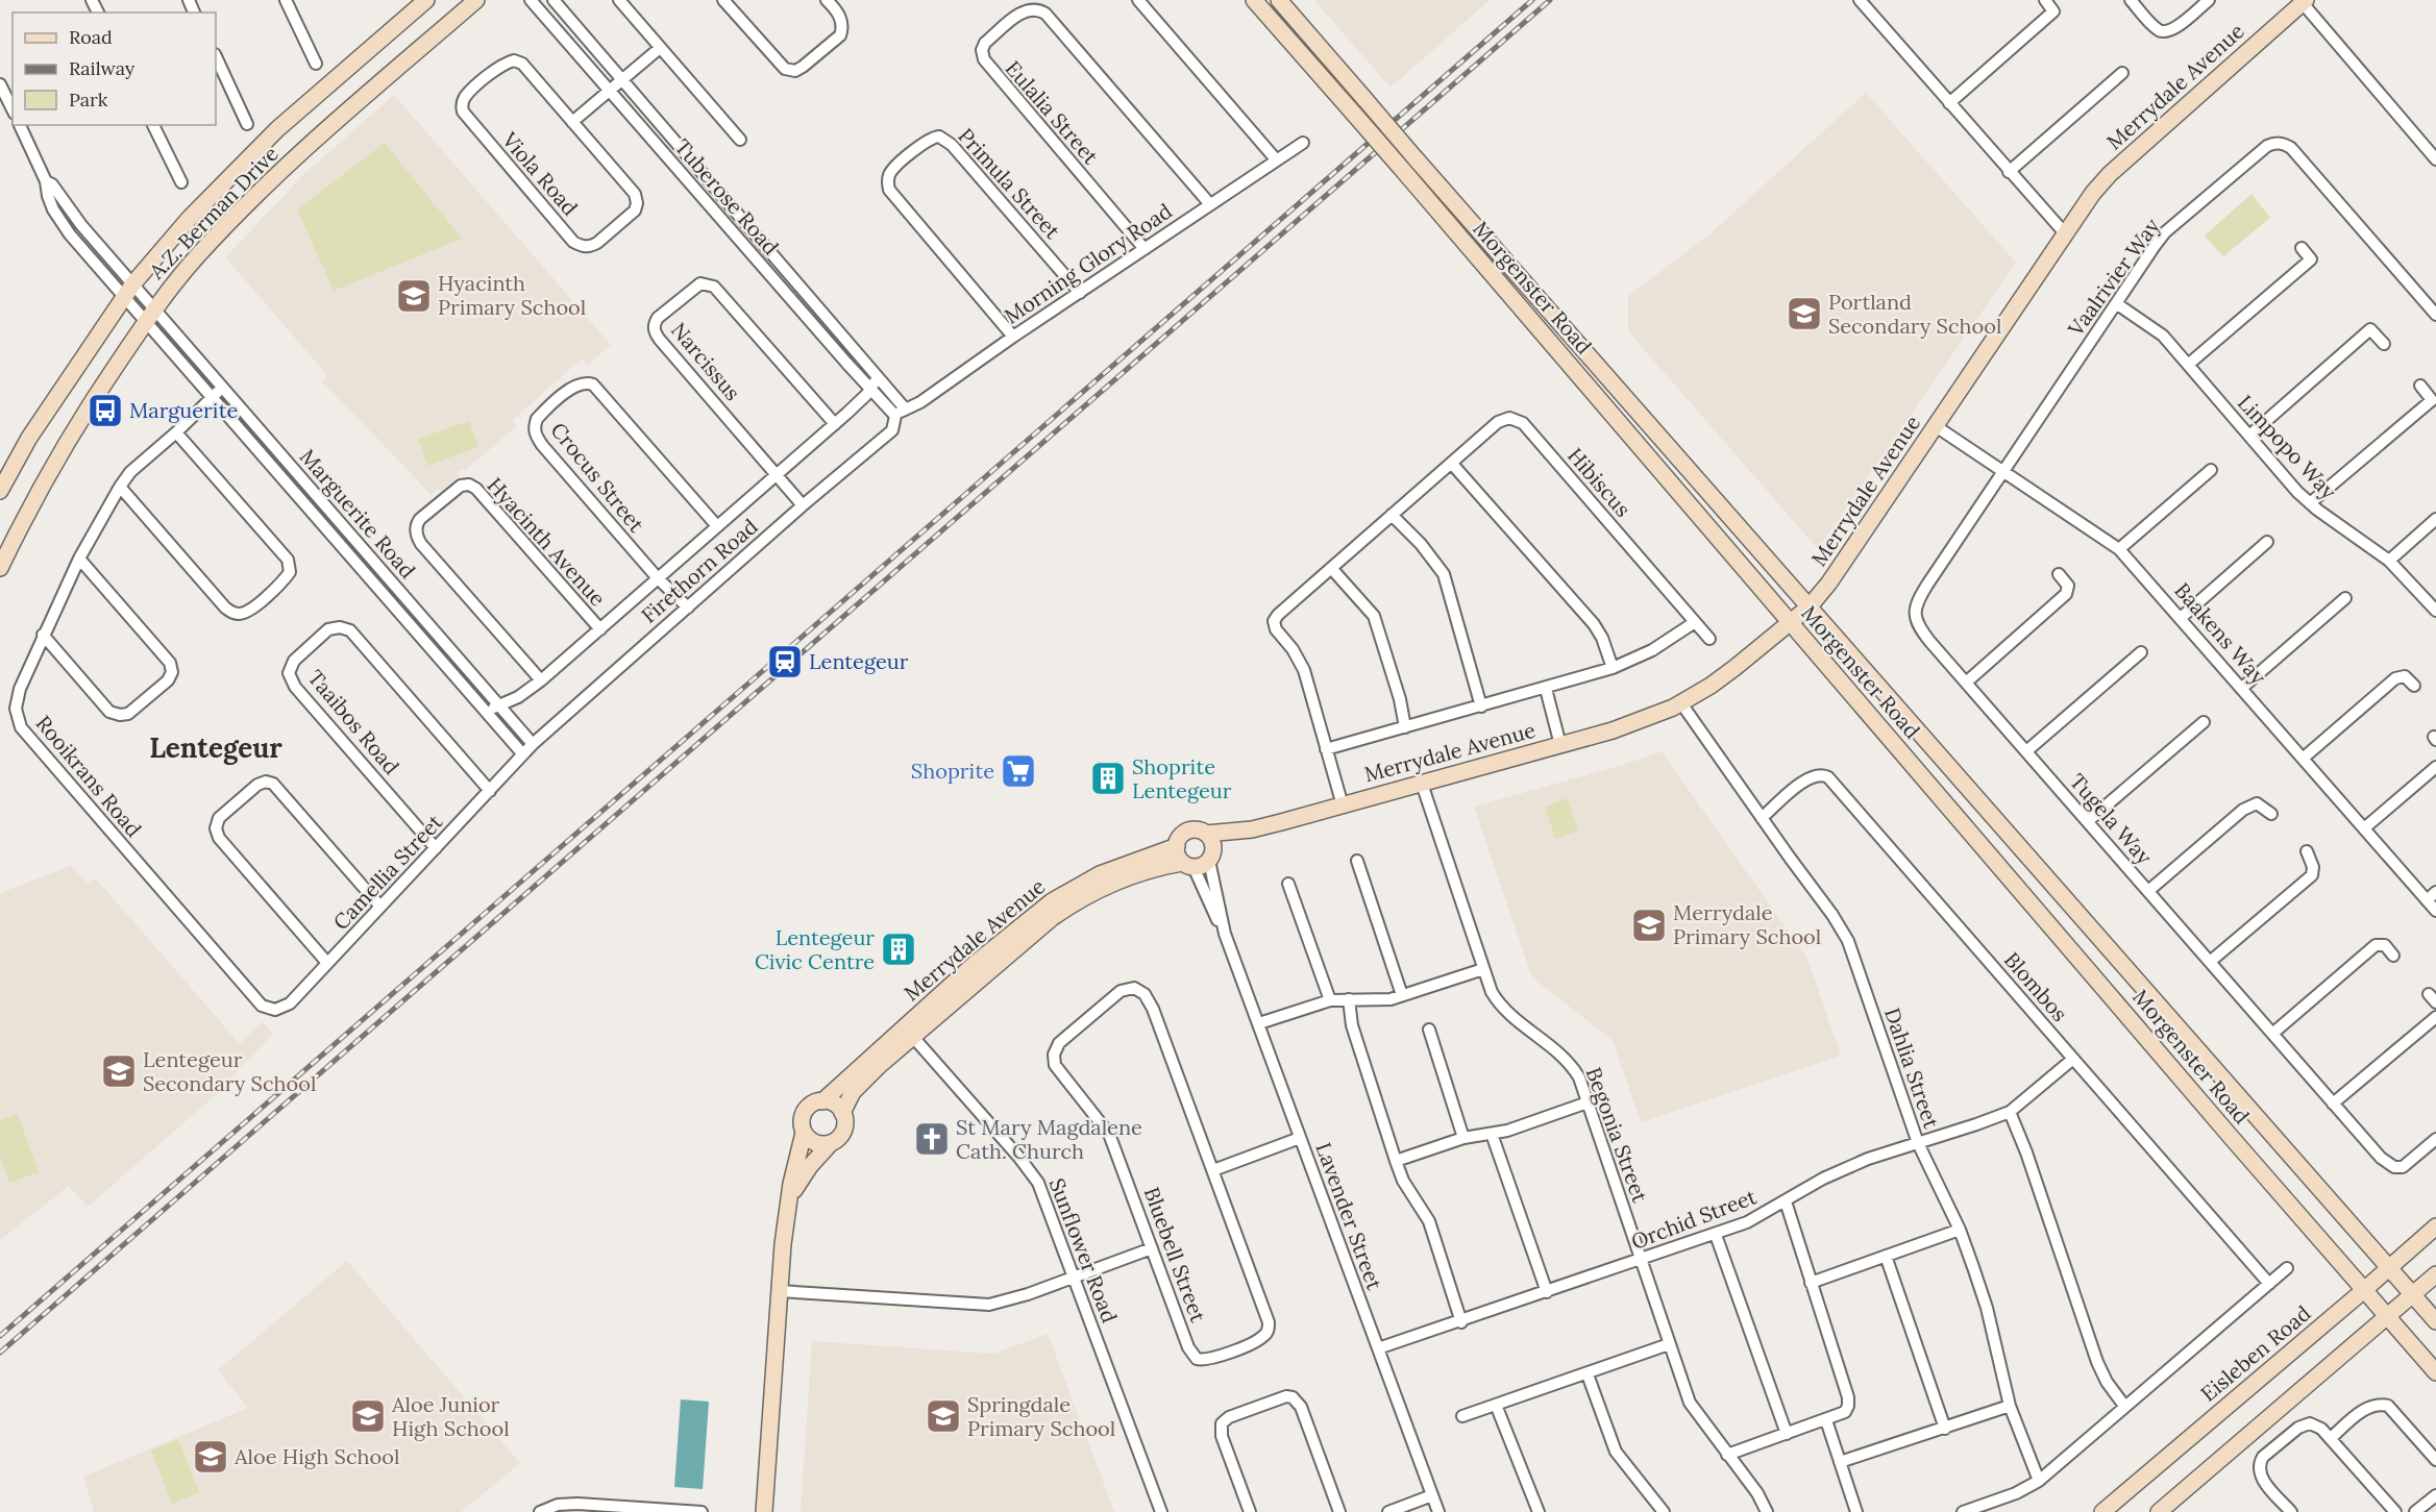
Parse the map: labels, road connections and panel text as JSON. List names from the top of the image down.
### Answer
{
  "streets": {
    "main road": [
      "Merrydale Avenue",
      "A.Z. Berman Drive",
      "Morgenster Road",
      "Eisleben Road"
    ],
    "street": [
      "Eulalia Street",
      "Viola Road",
      "Primula Street",
      "Tuberose Road",
      "Morning Glory Road",
      "Vaalrivier Way",
      "Narcissus",
      "Limpopo Way",
      "Crocus Street",
      "Hibiscus",
      "Marguerite Road",
      "Hyacinth Avenue",
      "Firethorn Road",
      "Baakens Way",
      "Taaibos Road",
      "Rooikrans Road",
      "Tugela Way",
      "Camellia Street",
      "Blombos",
      "Dahlia Street",
      "Begonia Street",
      "Lavender Street",
      "Orchid Street",
      "Sunflower Road",
      "Bluebell Street"
    ]
  },
  "crossings": [
    ["Merrydale Avenue", "Morgenster Road"],
    ["Merrydale Avenue", "Hibiscus"],
    ["Merrydale Avenue", "Baakens Way"],
    ["Merrydale Avenue", "Dahlia Street"],
    ["Merrydale Avenue", "Begonia Street"],
    ["Merrydale Avenue", "Lavender Street"],
    ["Merrydale Avenue", "Sunflower Road"],
    ["Eulalia Street", "Morning Glory Road"],
    ["Primula Street", "Morning Glory Road"],
    ["Tuberose Road", "Morning Glory Road"],
    ["Tuberose Road", "Firethorn Road"],
    ["A.Z. Berman Drive", "Marguerite Road"],
    ["Morning Glory Road", "Firethorn Road"],
    ["Vaalrivier Way", "Limpopo Way"],
    ["Vaalrivier Way", "Baakens Way"],
    ["Vaalrivier Way", "Tugela Way"],
    ["Morgenster Road", "Eisleben Road"],
    ["Narcissus", "Firethorn Road"],
    ["Crocus Street", "Firethorn Road"],
    ["Marguerite Road", "Firethorn Road"],
    ["Marguerite Road", "Rooikrans Road"],
    ["Marguerite Road", "Camellia Street"],
    ["Hyacinth Avenue", "Firethorn Road"],
    ["Firethorn Road", "Camellia Street"],
    ["Baakens Way", "Tugela Way"],
    ["Taaibos Road", "Camellia Street"],
    ["Rooikrans Road", "Camellia Street"],
    ["Blombos", "Dahlia Street"],
    ["Blombos", "Orchid Street"],
    ["Dahlia Street", "Orchid Street"],
    ["Begonia Street", "Orchid Street"],
    ["Lavender Street", "Orchid Street"]
  ],
  "districts": ["Lentegeur"],
  "places": {
    "school or university": [
      "Hyacinth Primary School",
      "Portland Secondary School",
      "Merrydale Primary School",
      "Lentegeur Secondary School",
      "Aloe Junior High School",
      "Springdale Primary School",
      "Aloe High School"
    ],
    "bus stop": ["Marguerite"],
    "station": ["Lentegeur"],
    "supermarket": ["Shoprite"],
    "building": ["Shoprite Lentegeur", "Lentegeur Civic Centre"],
    "church": ["St Mary Magdalene Cath. Church"]
  },
  "legend": ["Road", "Railway", "Park"]
}
